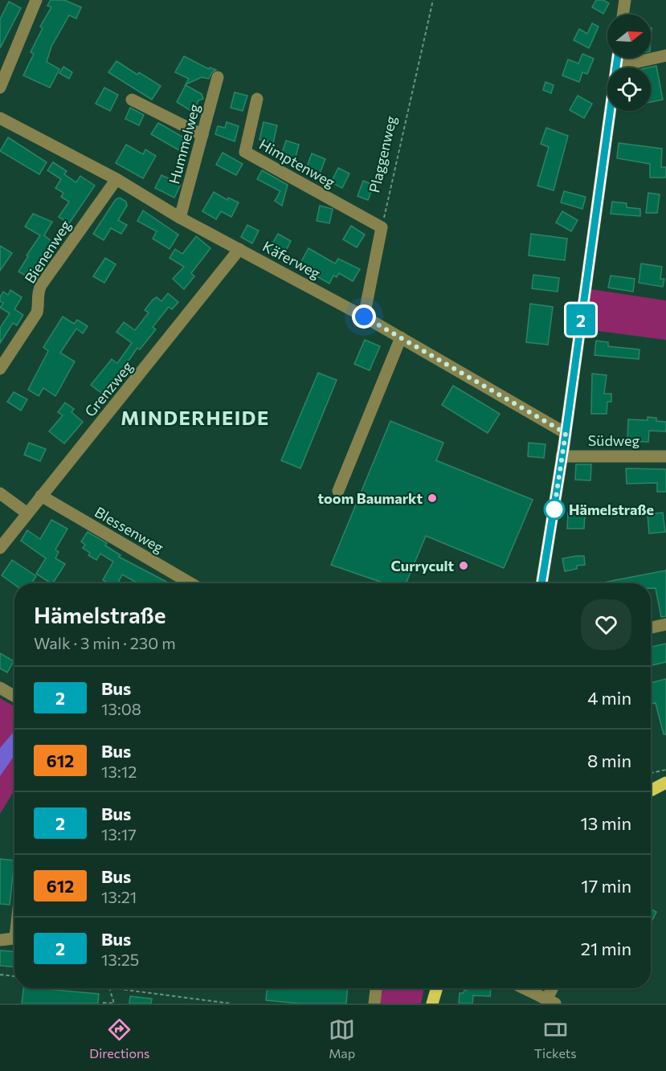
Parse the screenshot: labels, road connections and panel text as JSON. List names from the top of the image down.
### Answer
{
  "streets": {
    "street": [
      "Hummelweg",
      "Himptenweg",
      "Bienenweg",
      "Käferweg",
      "Grenzweg",
      "Südweg",
      "Blessenweg"
    ],
    "path": ["Plaggenweg"]
  },
  "crossings": [
    ["Hummelweg", "Käferweg"],
    ["Plaggenweg", "Himptenweg"],
    ["Bienenweg", "Käferweg"],
    ["Käferweg", "Grenzweg"],
    ["Grenzweg", "Blessenweg"]
  ],
  "districts": ["MINDERHEIDE"],
  "places": ["toom Baumarkt", "Hämelstraße", "Currycult"],
  "lines": ["bus line 2"],
  "north": "right",
  "page": {
    "on_map": "2",
    "heading": ["Hämelstraße", "Walk · 3 min · 230 m"],
    "list": [
      {
        "mark": "2",
        "name": "Bus",
        "note": "13:08",
        "value": "4 min"
      },
      {
        "mark": "612",
        "name": "Bus",
        "note": "13:12",
        "value": "8 min"
      },
      {
        "mark": "2",
        "name": "Bus",
        "note": "13:17",
        "value": "13 min"
      },
      {
        "mark": "612",
        "name": "Bus",
        "note": "13:21",
        "value": "17 min"
      },
      {
        "mark": "2",
        "name": "Bus",
        "note": "13:25",
        "value": "21 min"
      }
    ],
    "tabs": ["Directions", "Map", "Tickets"]
  }
}
